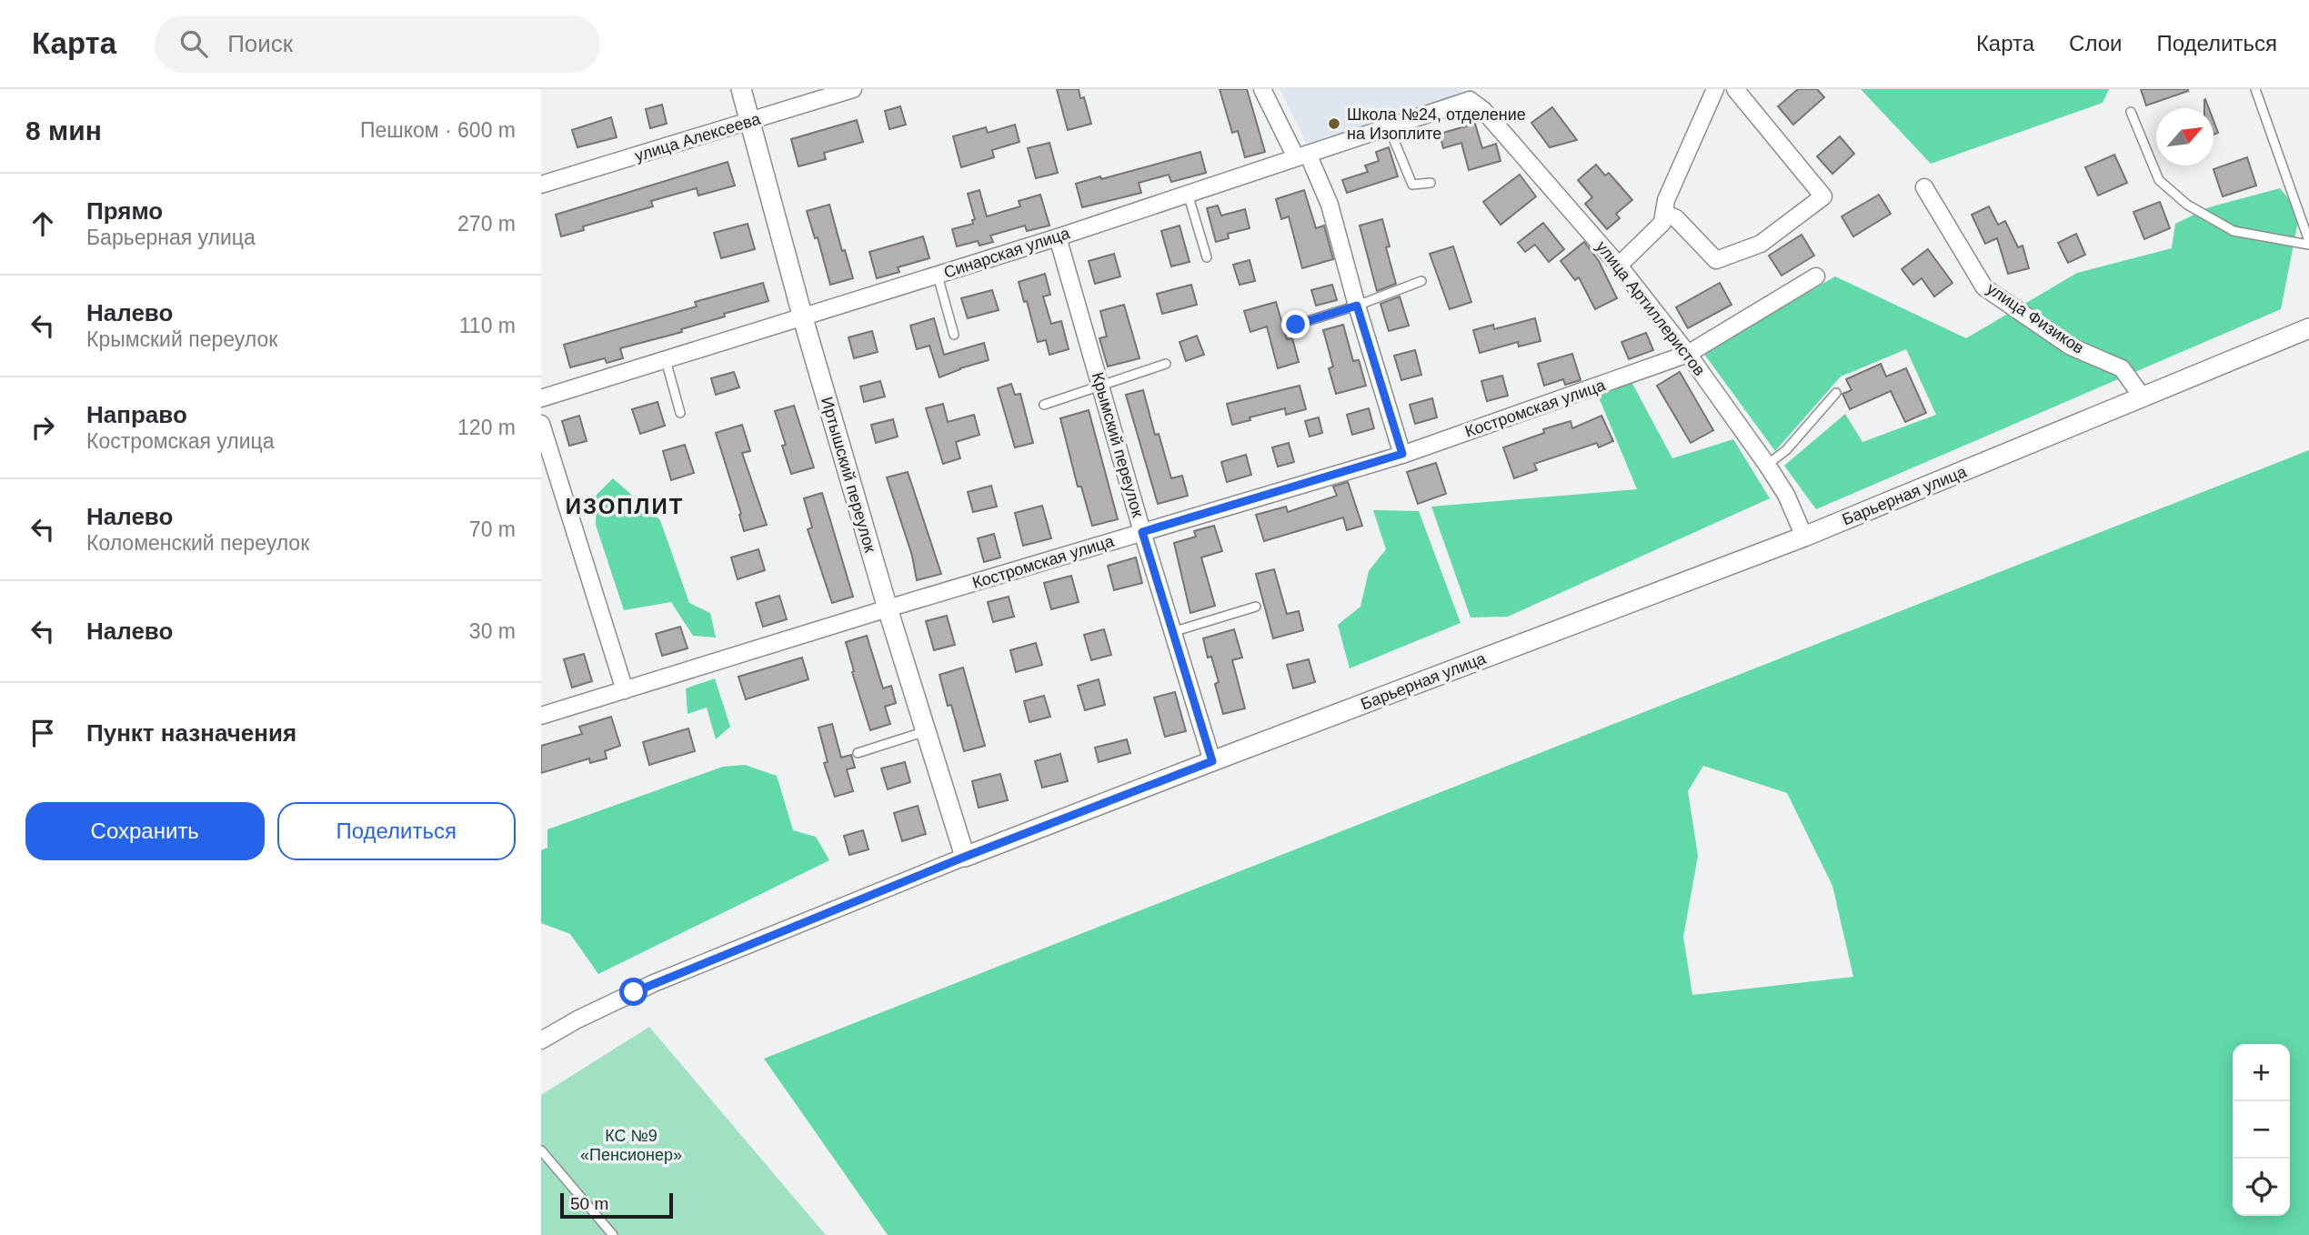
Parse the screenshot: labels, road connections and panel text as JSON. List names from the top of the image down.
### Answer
{
  "streets": {
    "street": [
      "улица Алексеева",
      "Синарская улица",
      "улица Артиллеристов",
      "улица Физиков",
      "Костромская улица",
      "Крымский переулок",
      "Иртышский переулок",
      "Барьерная улица"
    ]
  },
  "crossings": [
    ["улица Алексеева", "Иртышский переулок"],
    ["Синарская улица", "улица Артиллеристов"],
    ["Синарская улица", "Крымский переулок"],
    ["Синарская улица", "Иртышский переулок"],
    ["улица Артиллеристов", "Костромская улица"],
    ["улица Артиллеристов", "Барьерная улица"],
    ["улица Физиков", "Барьерная улица"],
    ["Костромская улица", "Крымский переулок"],
    ["Костромская улица", "Иртышский переулок"],
    ["Крымский переулок", "Барьерная улица"],
    ["Иртышский переулок", "Барьерная улица"]
  ],
  "districts": ["ИЗОПЛИТ"],
  "parks": ["КС №9 «Пенсионер»"],
  "places": ["Школа №24, отделение на Изоплите"],
  "scale_bar": "50 m",
  "north": "top right",
  "page": {
    "header": "Карта",
    "search": "Поиск",
    "nav": ["Карта", "Слои", "Поделиться"],
    "heading": ["8 мин", "Пешком · 600 m"],
    "list": [
      ["Прямо", "Барьерная улица", "270 m"],
      ["Налево", "Крымский переулок", "110 m"],
      ["Направо", "Костромская улица", "120 m"],
      ["Налево", "Коломенский переулок", "70 m"],
      ["Налево", "30 m"],
      "Пункт назначения"
    ],
    "buttons": ["Сохранить", "Поделиться"],
    "map_buttons": ["+", "−"],
    "scale": "50 m"
  }
}
